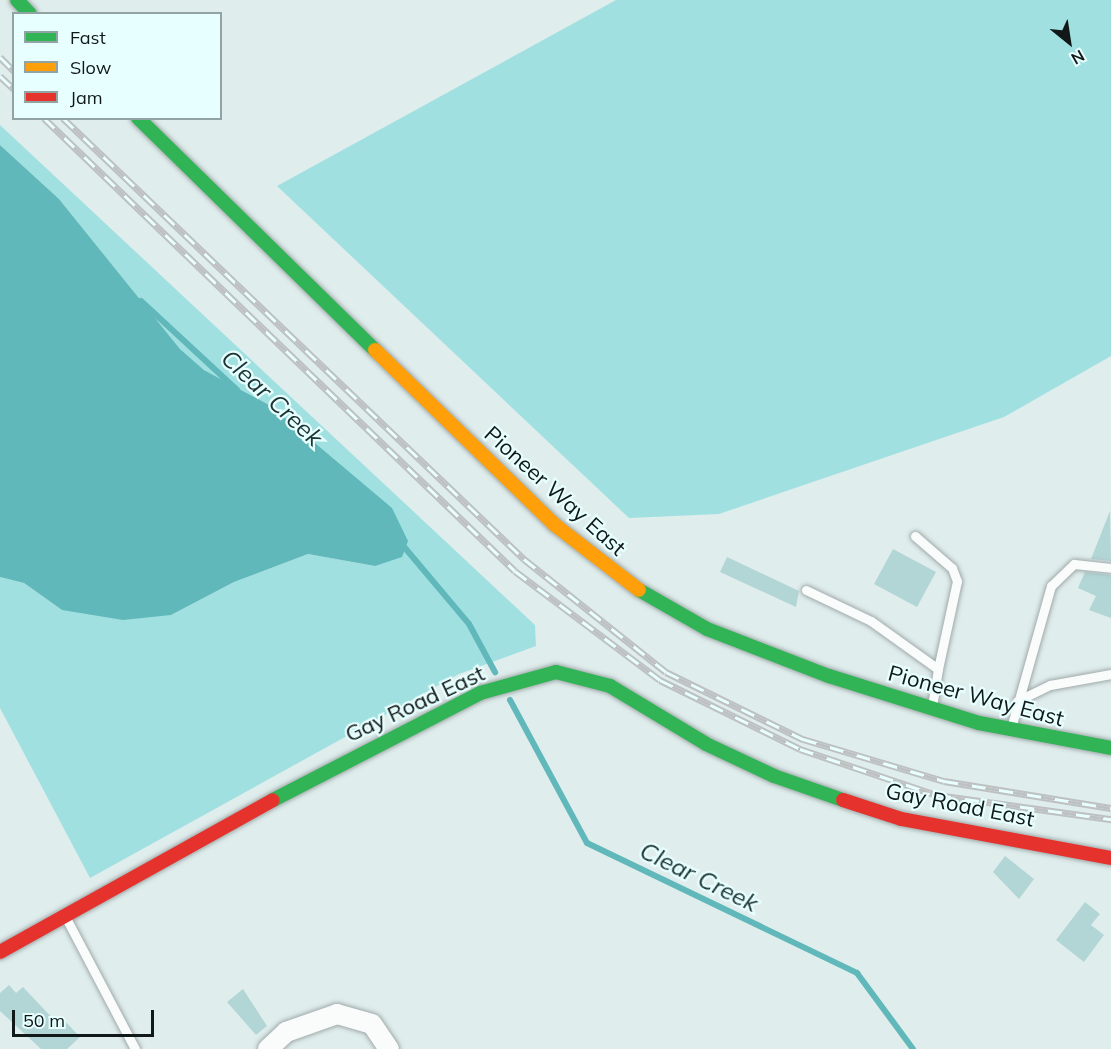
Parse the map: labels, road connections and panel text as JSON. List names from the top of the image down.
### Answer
{
  "streets": {
    "street": ["Pioneer Way East", "Gay Road East"]
  },
  "water": ["Clear Creek"],
  "legend": ["Fast", "Slow", "Jam"],
  "scale_bar": "50 m",
  "north": "bottom right"
}
